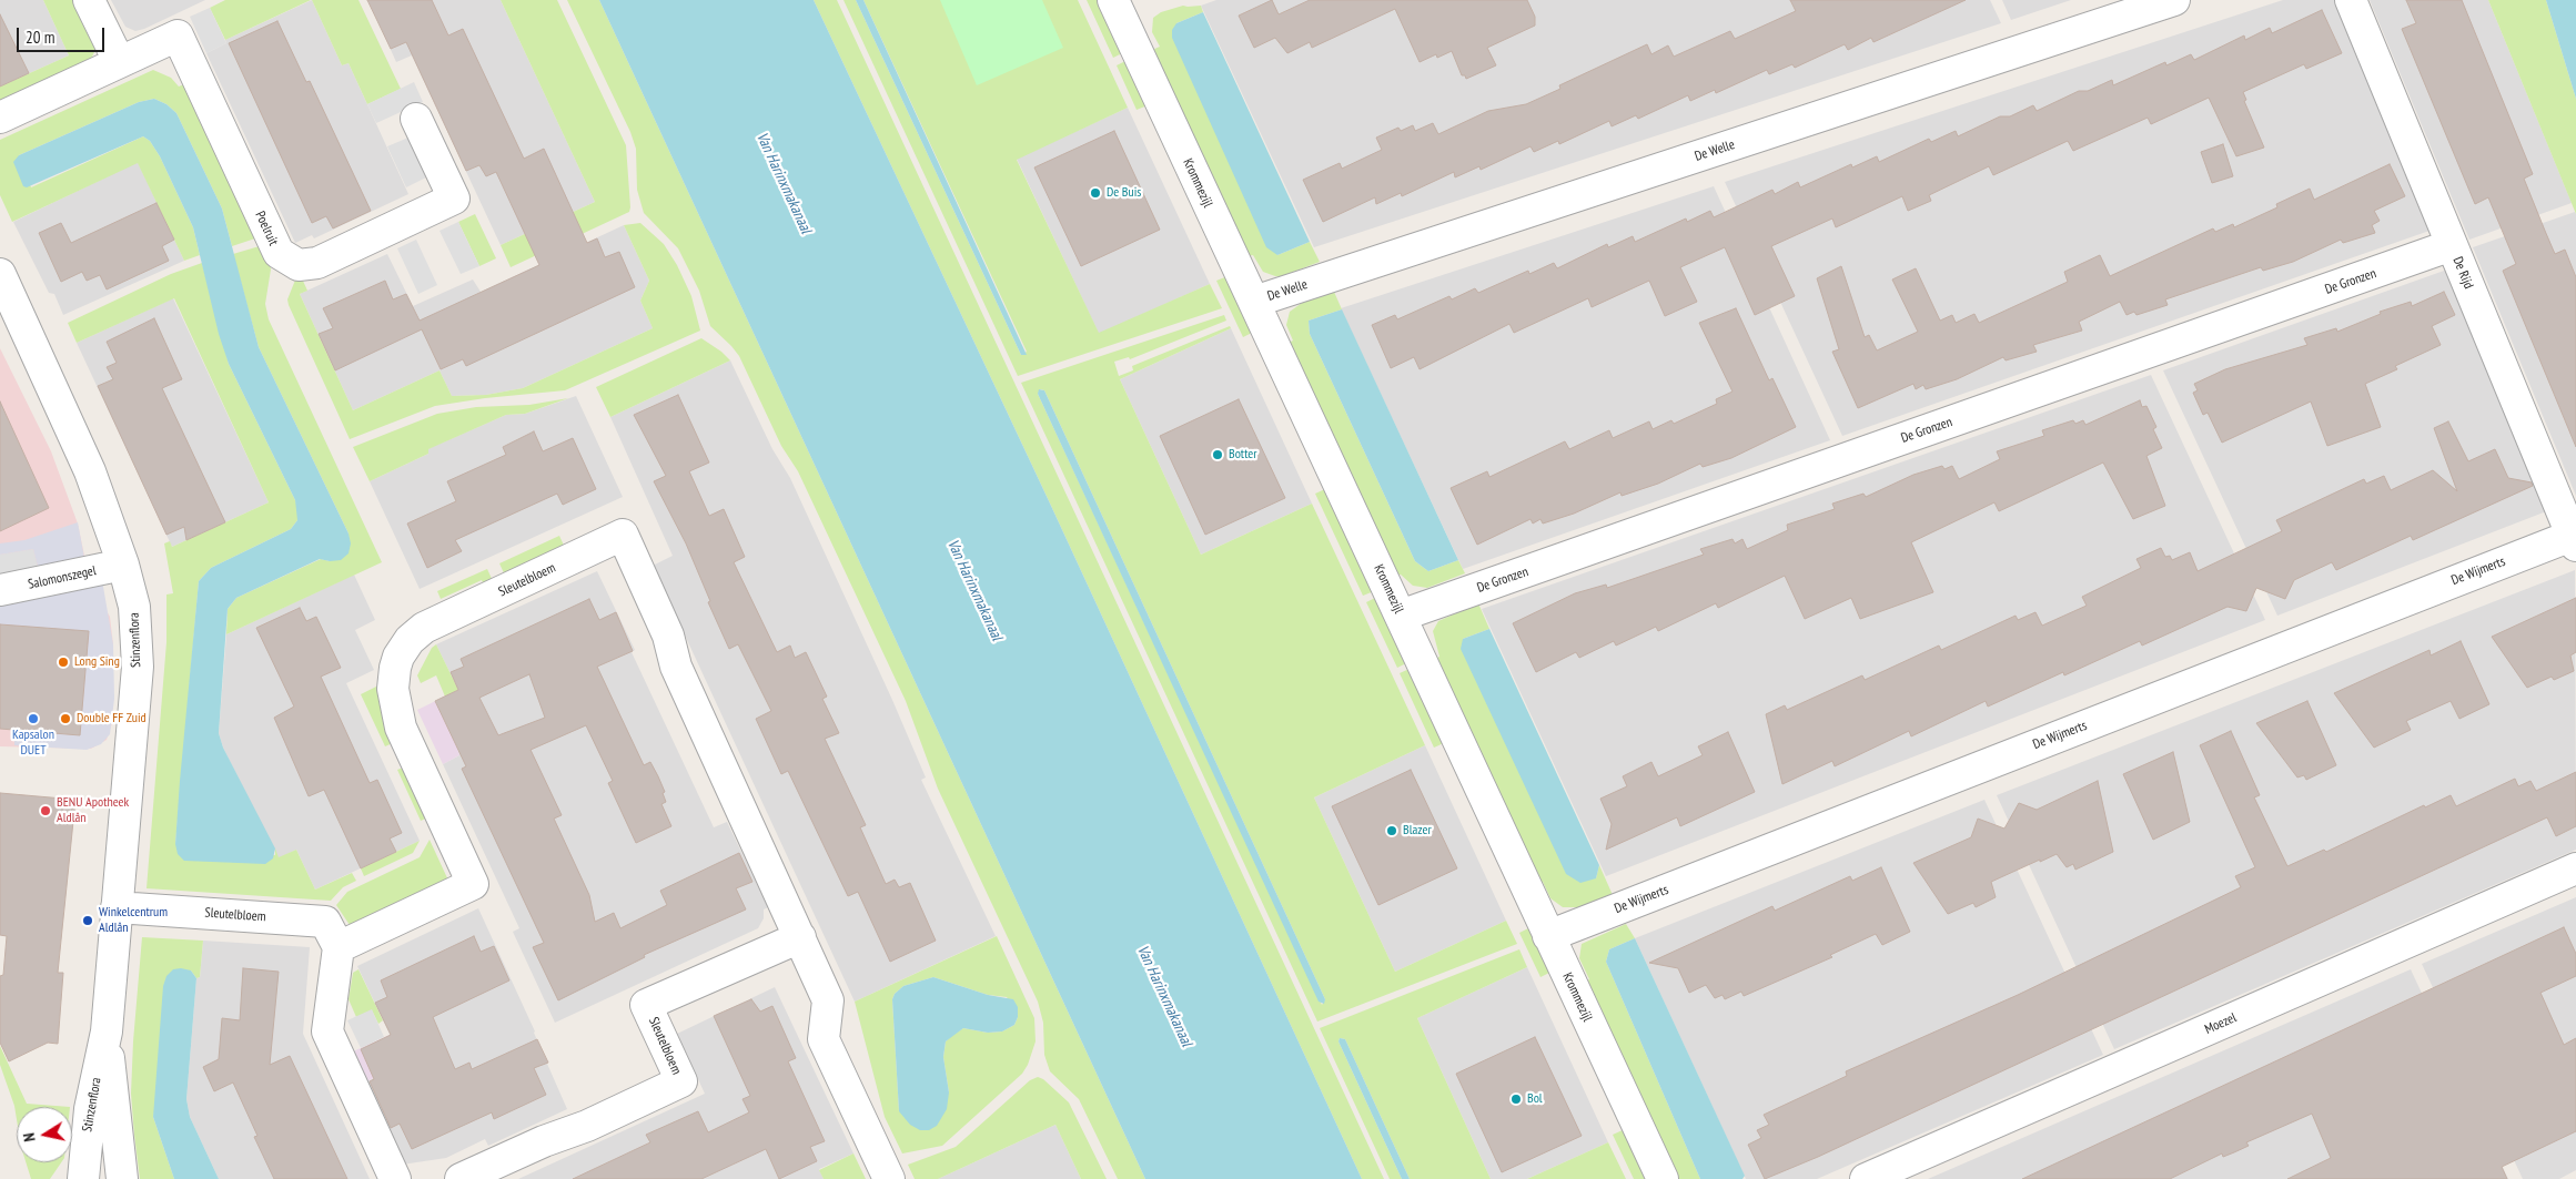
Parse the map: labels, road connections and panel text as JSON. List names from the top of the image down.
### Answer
{
  "streets": {
    "street": [
      "De Welle",
      "Krommezijl",
      "Poelruit",
      "De Rijd",
      "De Gronzen",
      "De Wijmerts",
      "Salomonszegel",
      "Sleutelbloem",
      "Stinzenflora",
      "Moezel"
    ]
  },
  "crossings": [
    ["De Welle", "Krommezijl"],
    ["Krommezijl", "De Gronzen"],
    ["Krommezijl", "De Wijmerts"],
    ["De Rijd", "De Gronzen"],
    ["De Rijd", "De Wijmerts"],
    ["Salomonszegel", "Stinzenflora"],
    ["Sleutelbloem", "Stinzenflora"]
  ],
  "water": ["Van Harinxmakanaal"],
  "places": [
    "De Buis",
    "Botter",
    "Long Sing",
    "Kapsalon DUET",
    "Double FF Zuid",
    "BENU Apotheek Aldlân",
    "Blazer",
    "Winkelcentrum Aldlân",
    "Bol"
  ],
  "scale_bar": "20 m",
  "north": "left"
}
